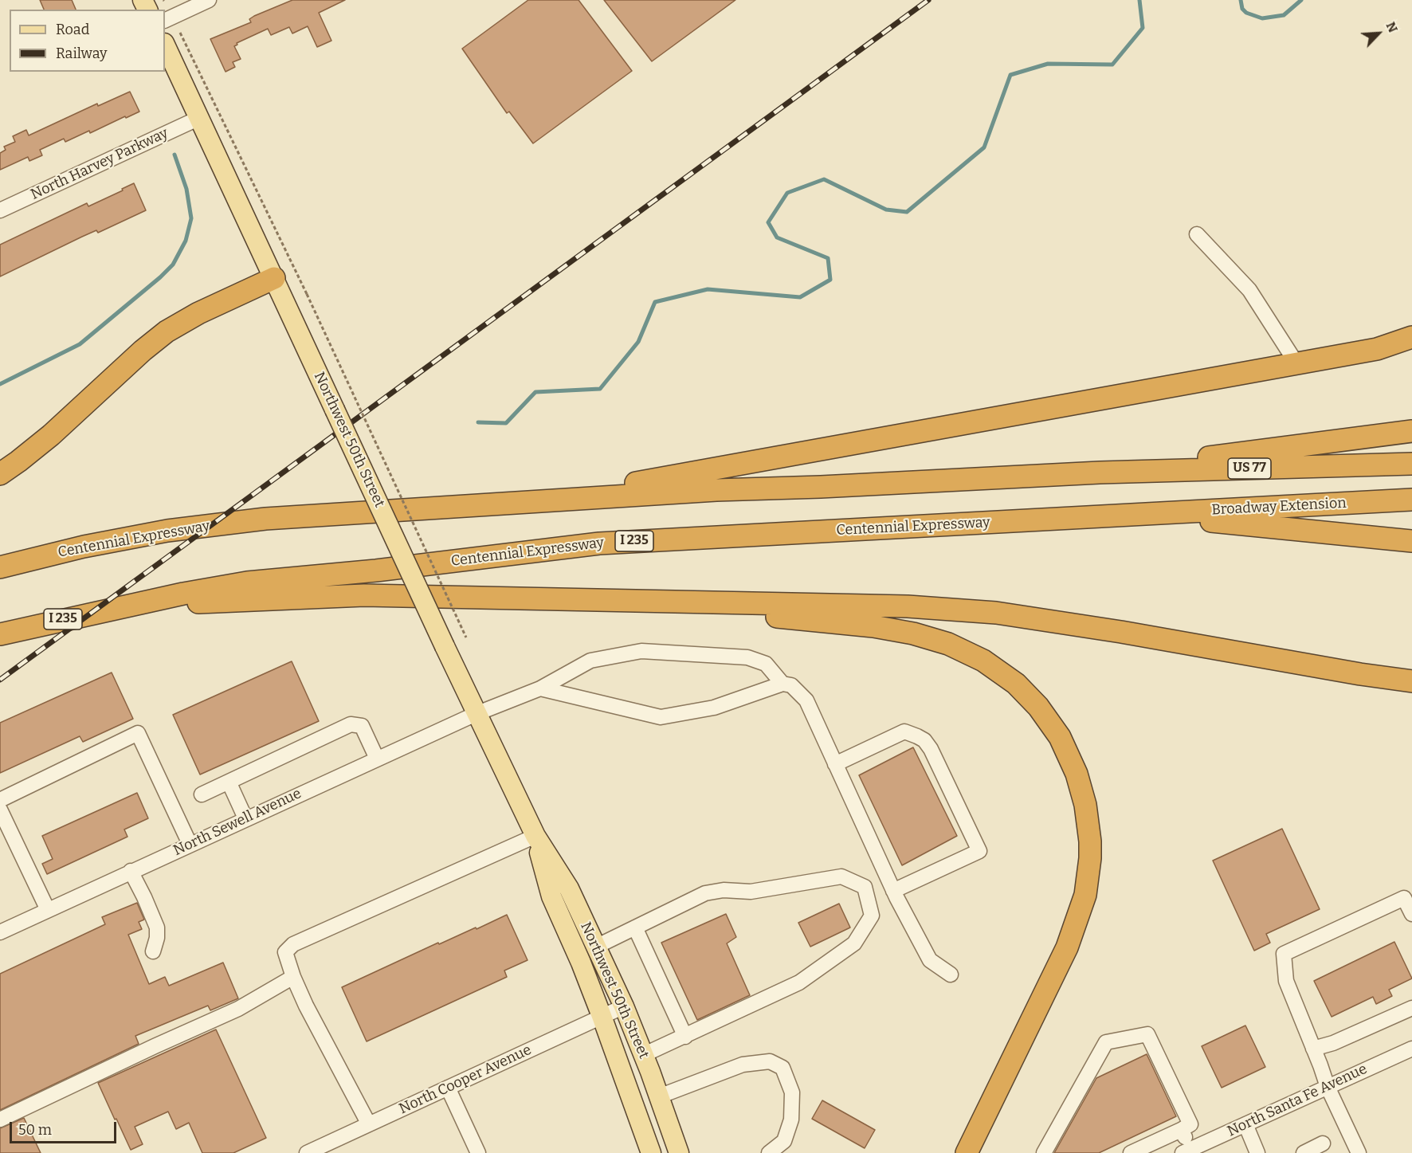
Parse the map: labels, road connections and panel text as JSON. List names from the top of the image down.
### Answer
{
  "streets": {
    "highway": [
      "US 77",
      "Broadway Extension",
      "Centennial Expressway",
      "I 235"
    ],
    "main road": ["Northwest 50th Street"],
    "street": [
      "North Harvey Parkway",
      "North Sewell Avenue",
      "North Cooper Avenue",
      "North Santa Fe Avenue"
    ]
  },
  "crossings": [
    ["North Harvey Parkway", "Northwest 50th Street"],
    ["Northwest 50th Street", "North Sewell Avenue"],
    ["Northwest 50th Street", "North Cooper Avenue"],
    ["US 77", "Centennial Expressway"],
    ["Broadway Extension", "Centennial Expressway"]
  ],
  "legend": ["Road", "Railway"],
  "scale_bar": "50 m",
  "north": "top right"
}
